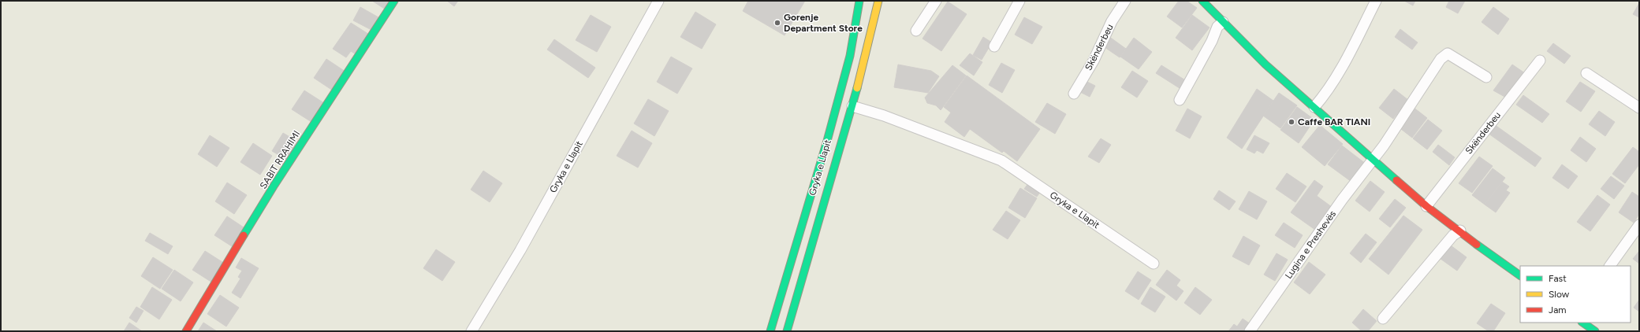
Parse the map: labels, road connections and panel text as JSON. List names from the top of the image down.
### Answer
{
  "streets": {
    "main road": ["SABIT RRAHIMI", "Gryka e Llapit"],
    "street": ["Skënderbeu", "Lugina e Preshevës"]
  },
  "places": ["Gorenje Department Store", "Caffe BAR TIANI"],
  "legend": ["Fast", "Slow", "Jam"]
}
